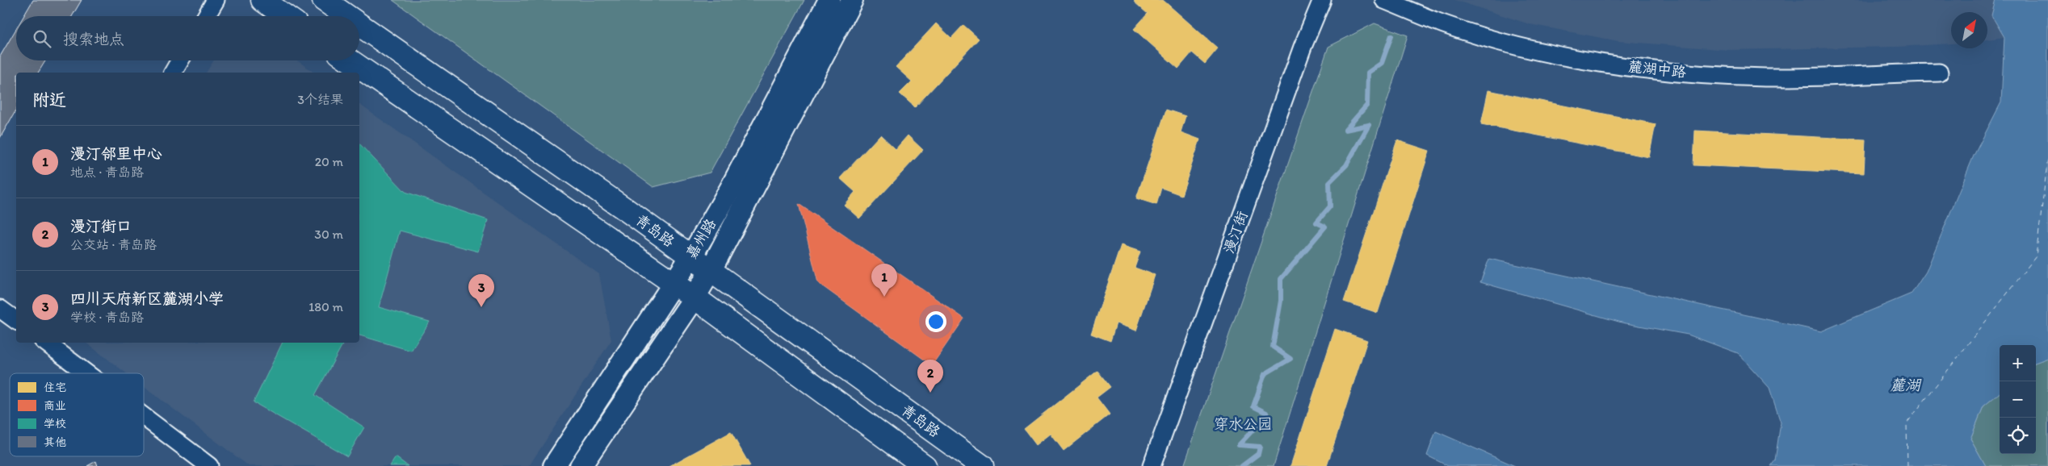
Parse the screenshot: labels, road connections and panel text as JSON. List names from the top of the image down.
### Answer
{
  "streets": {
    "main road": ["青岛路"],
    "street": ["麓湖中路", "漫汀街", "嘉州路"]
  },
  "crossings": [
    ["青岛路", "嘉州路"]
  ],
  "water": ["麓湖"],
  "parks": ["穿水公园"],
  "legend": [
    "住宅",
    "商业",
    "学校",
    "其他"
  ],
  "north": "top right",
  "page": {
    "search": "搜索地点",
    "heading": ["附近", "3个结果"],
    "list": [
      {
        "mark": "1",
        "name": "漫汀邻里中心",
        "note": "地点 · 青岛路",
        "value": "20 m"
      },
      {
        "mark": "2",
        "name": "漫汀街口",
        "note": "公交站 · 青岛路",
        "value": "30 m"
      },
      {
        "mark": "3",
        "name": "四川天府新区麓湖小学",
        "note": "学校 · 青岛路",
        "value": "180 m"
      }
    ],
    "pins": ["1", "3", "2"],
    "map_buttons": ["+", "−"]
  }
}
